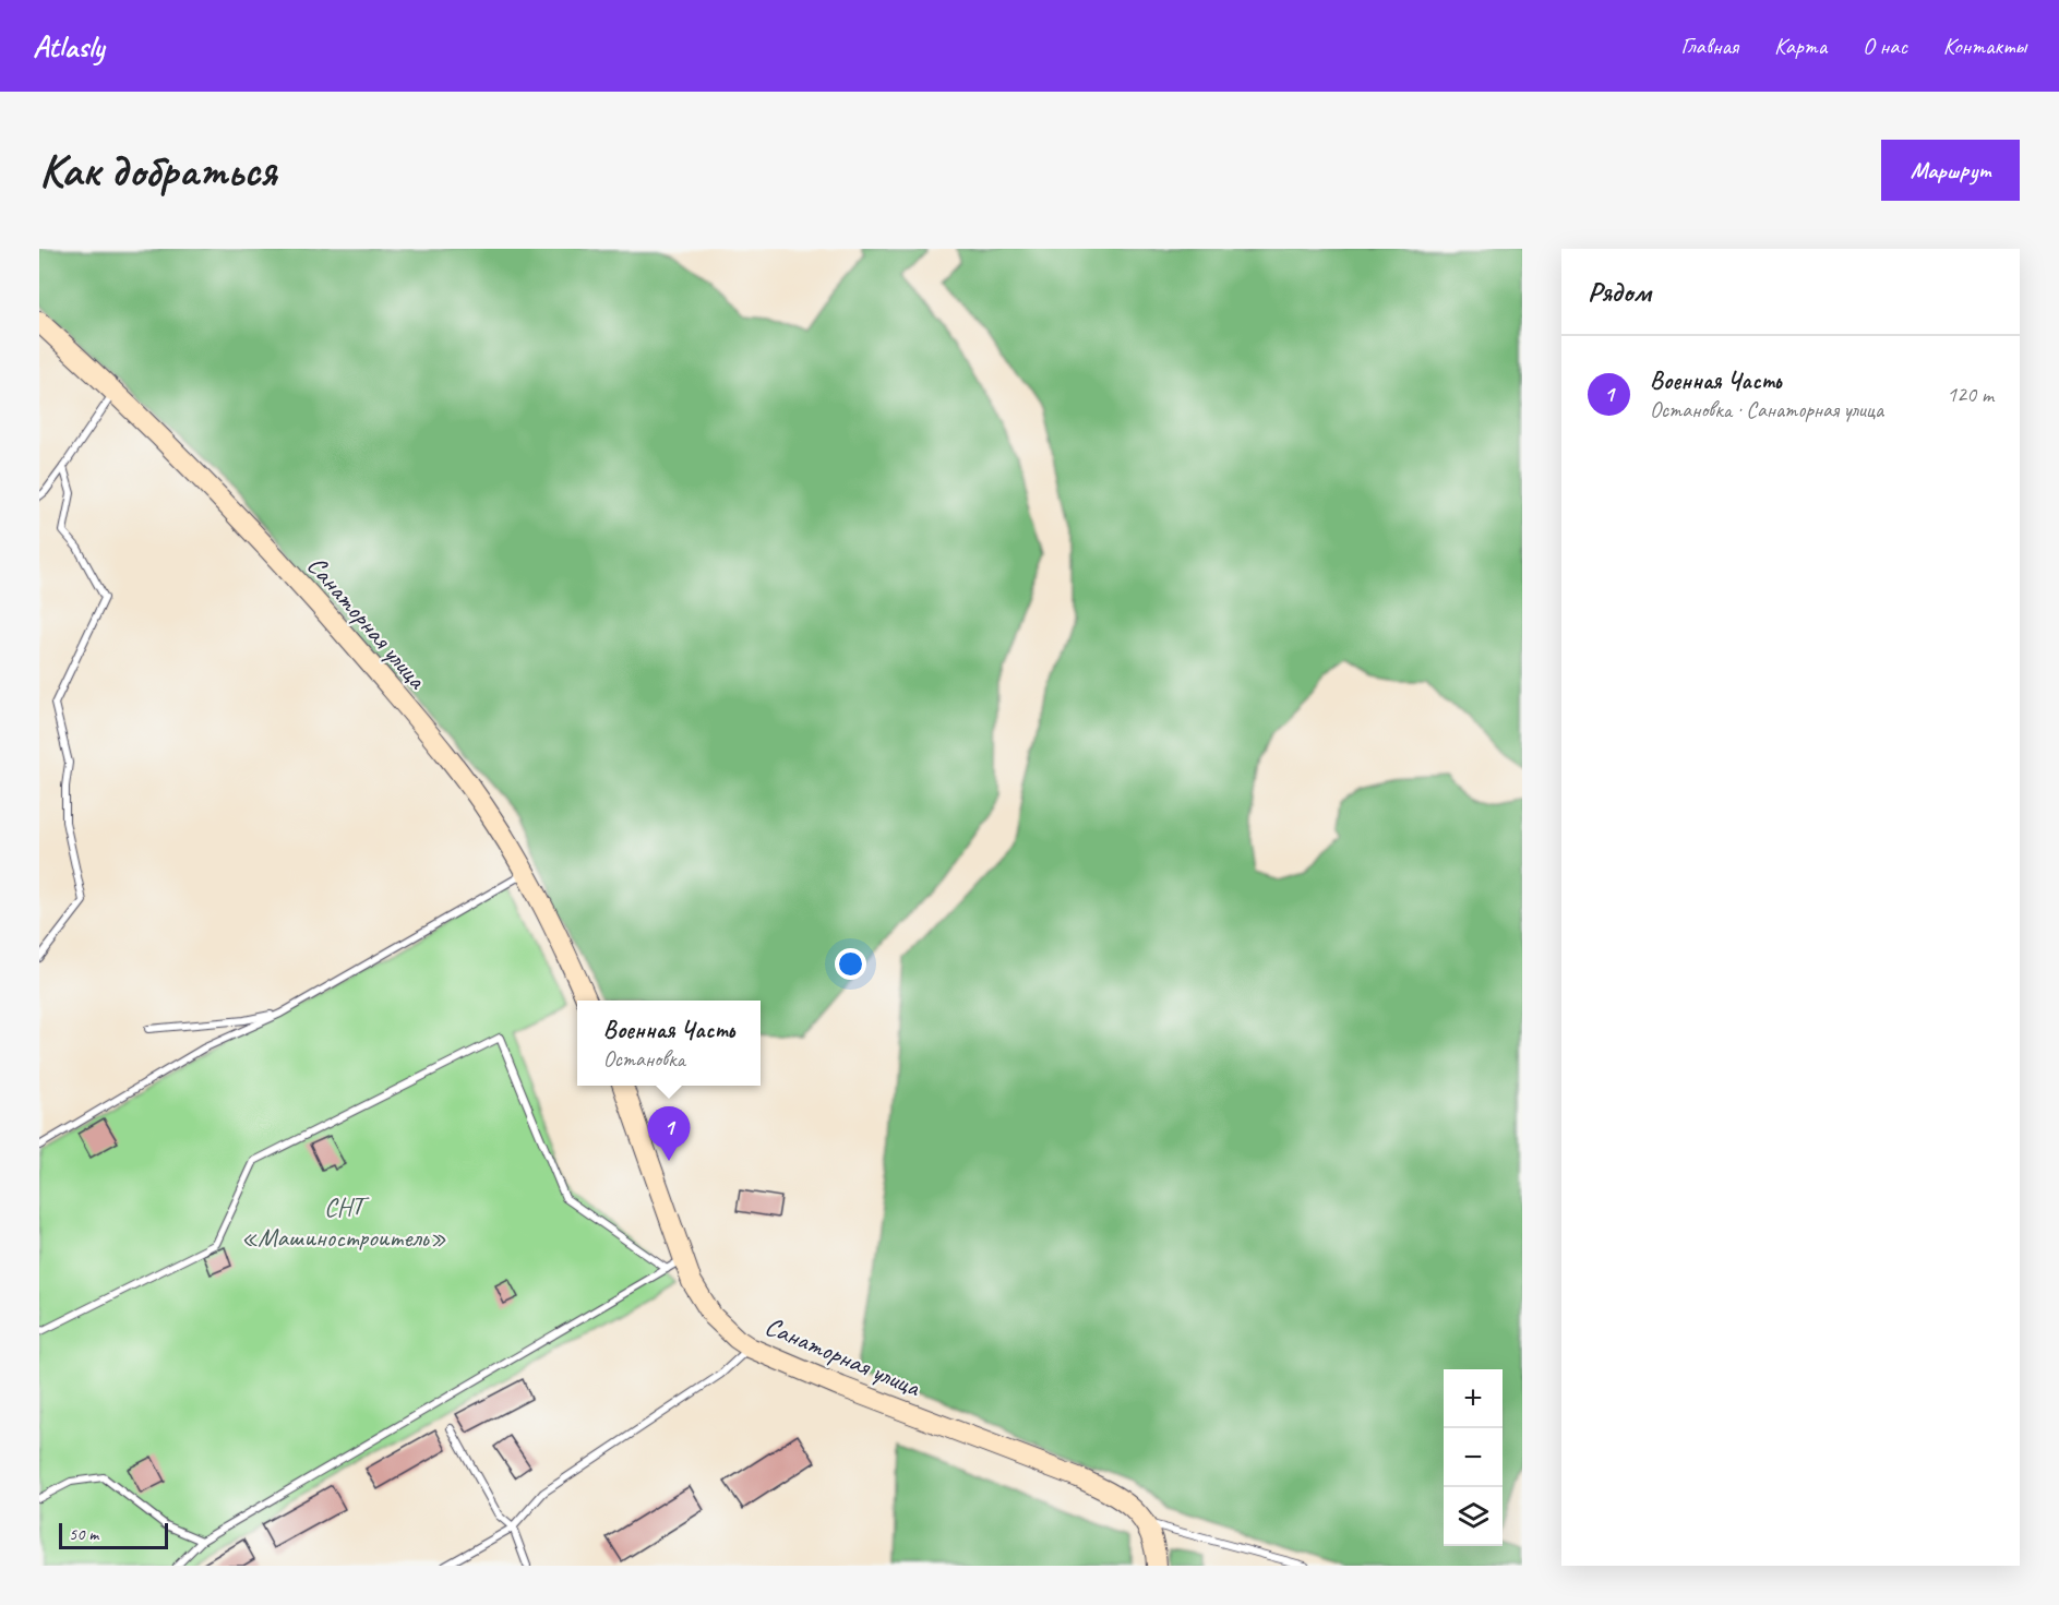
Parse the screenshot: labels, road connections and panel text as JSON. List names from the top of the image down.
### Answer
{
  "streets": {
    "street": ["Санаторная улица"]
  },
  "parks": ["СНТ «Машиностроитель»"],
  "scale_bar": "50 m",
  "page": {
    "header": "Atlasly",
    "nav": [
      "Главная",
      "Карта",
      "О нас",
      "Контакты"
    ],
    "buttons": "Маршрут",
    "title": "Как добраться",
    "heading": "Рядом",
    "list": [
      {
        "mark": "1",
        "name": "Военная Часть",
        "note": "Остановка · Санаторная улица",
        "value": "120 m"
      }
    ],
    "popup": ["Военная Часть", "Остановка"],
    "pins": "1",
    "map_buttons": ["+", "−"],
    "scale": "50 m"
  }
}
